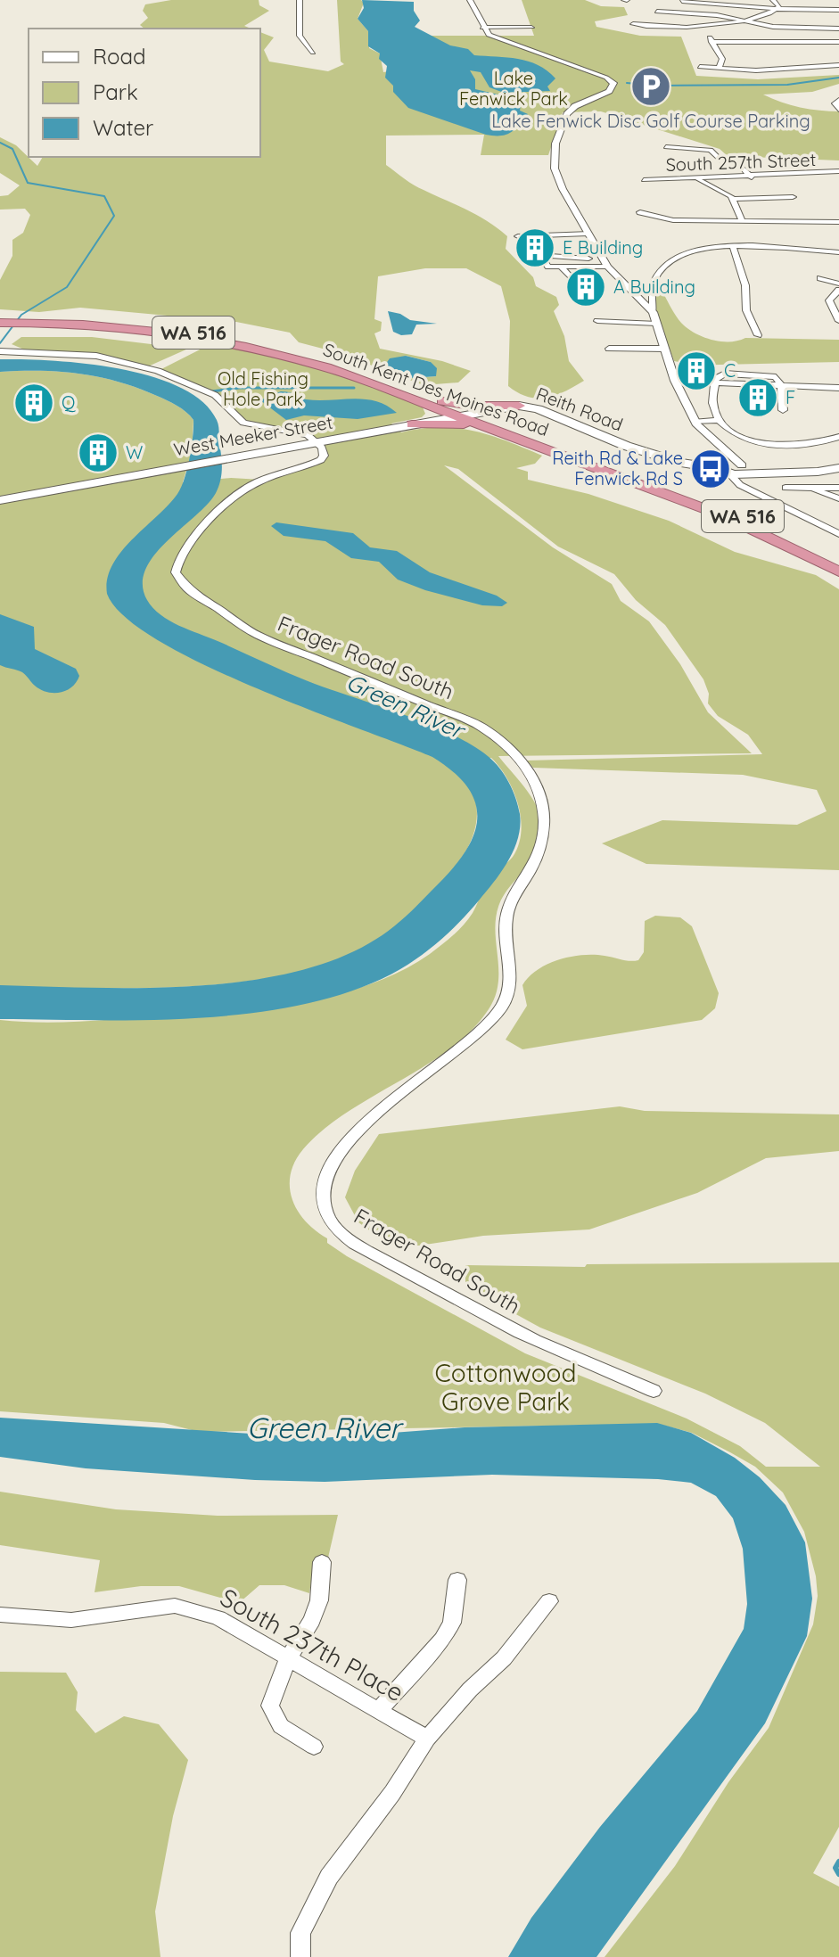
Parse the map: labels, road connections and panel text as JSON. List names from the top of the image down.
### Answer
{
  "streets": {
    "highway": ["WA 516", "South Kent Des Moines Road"],
    "main road": ["Reith Road", "West Meeker Street"],
    "street": ["South 257th Street", "Frager Road South", "South 237th Place"]
  },
  "crossings": [
    ["South Kent Des Moines Road", "Reith Road"],
    ["South Kent Des Moines Road", "West Meeker Street"],
    ["Reith Road", "West Meeker Street"],
    ["West Meeker Street", "Frager Road South"]
  ],
  "water": ["Green River"],
  "parks": ["Lake Fenwick Park", "Old Fishing Hole Park", "Cottonwood Grove Park"],
  "places": {
    "parking": ["Lake Fenwick Disc Golf Course Parking"],
    "building": [
      "E Building",
      "A Building",
      "C",
      "F",
      "Q",
      "W"
    ],
    "bus stop": ["Reith Rd & Lake Fenwick Rd S"]
  },
  "legend": ["Road", "Park", "Water"]
}
